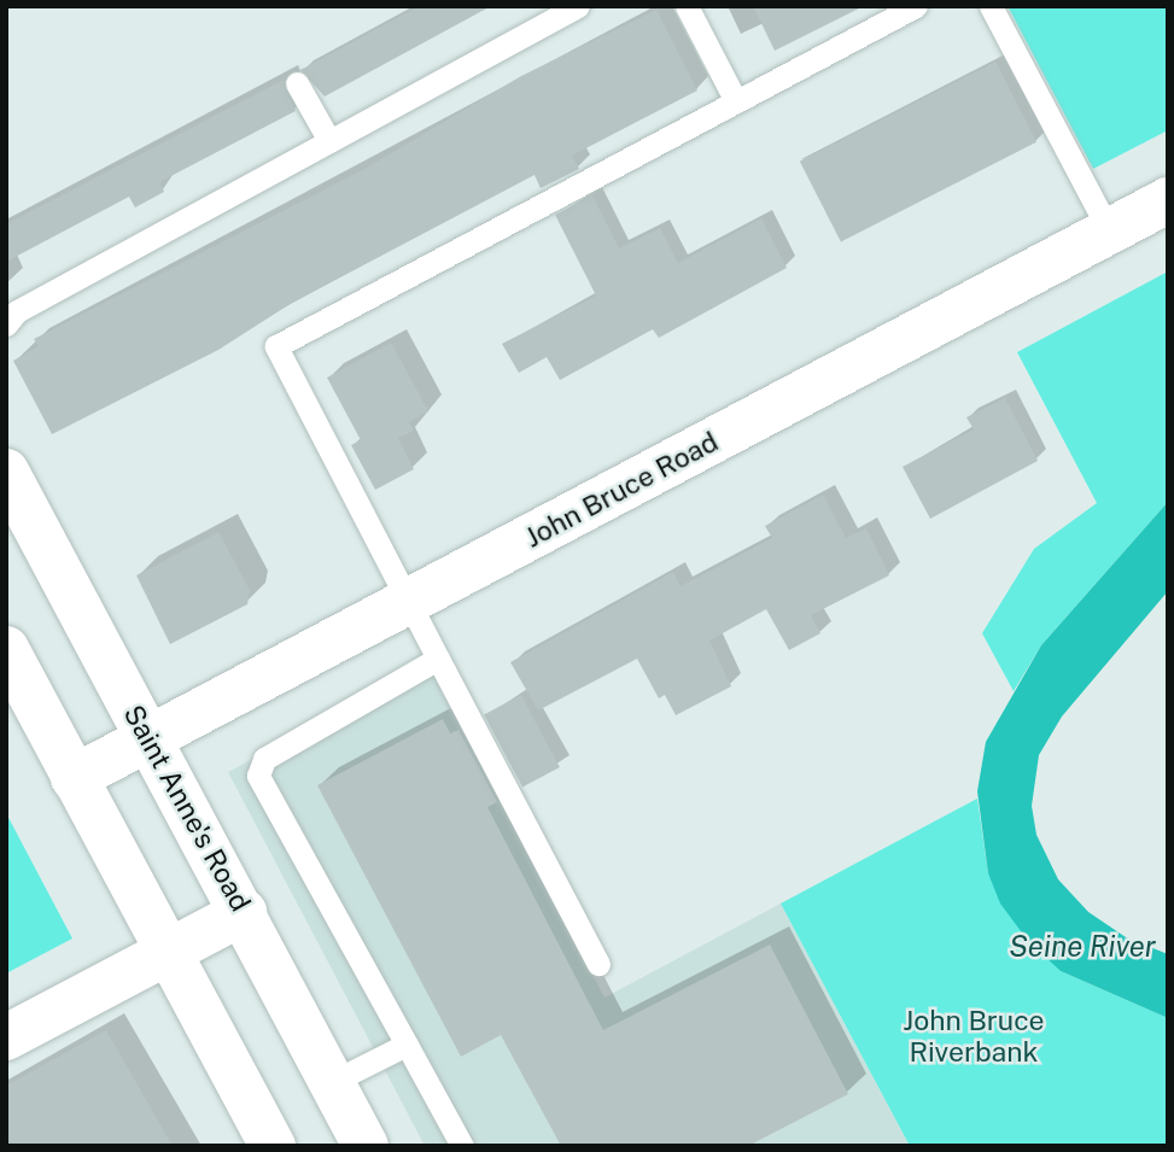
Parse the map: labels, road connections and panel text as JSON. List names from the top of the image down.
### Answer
{
  "streets": {
    "street": ["John Bruce Road", "Saint Anne's Road"]
  },
  "crossings": [
    ["John Bruce Road", "Saint Anne's Road"]
  ],
  "water": ["Seine River"],
  "parks": ["John Bruce Riverbank"]
}
